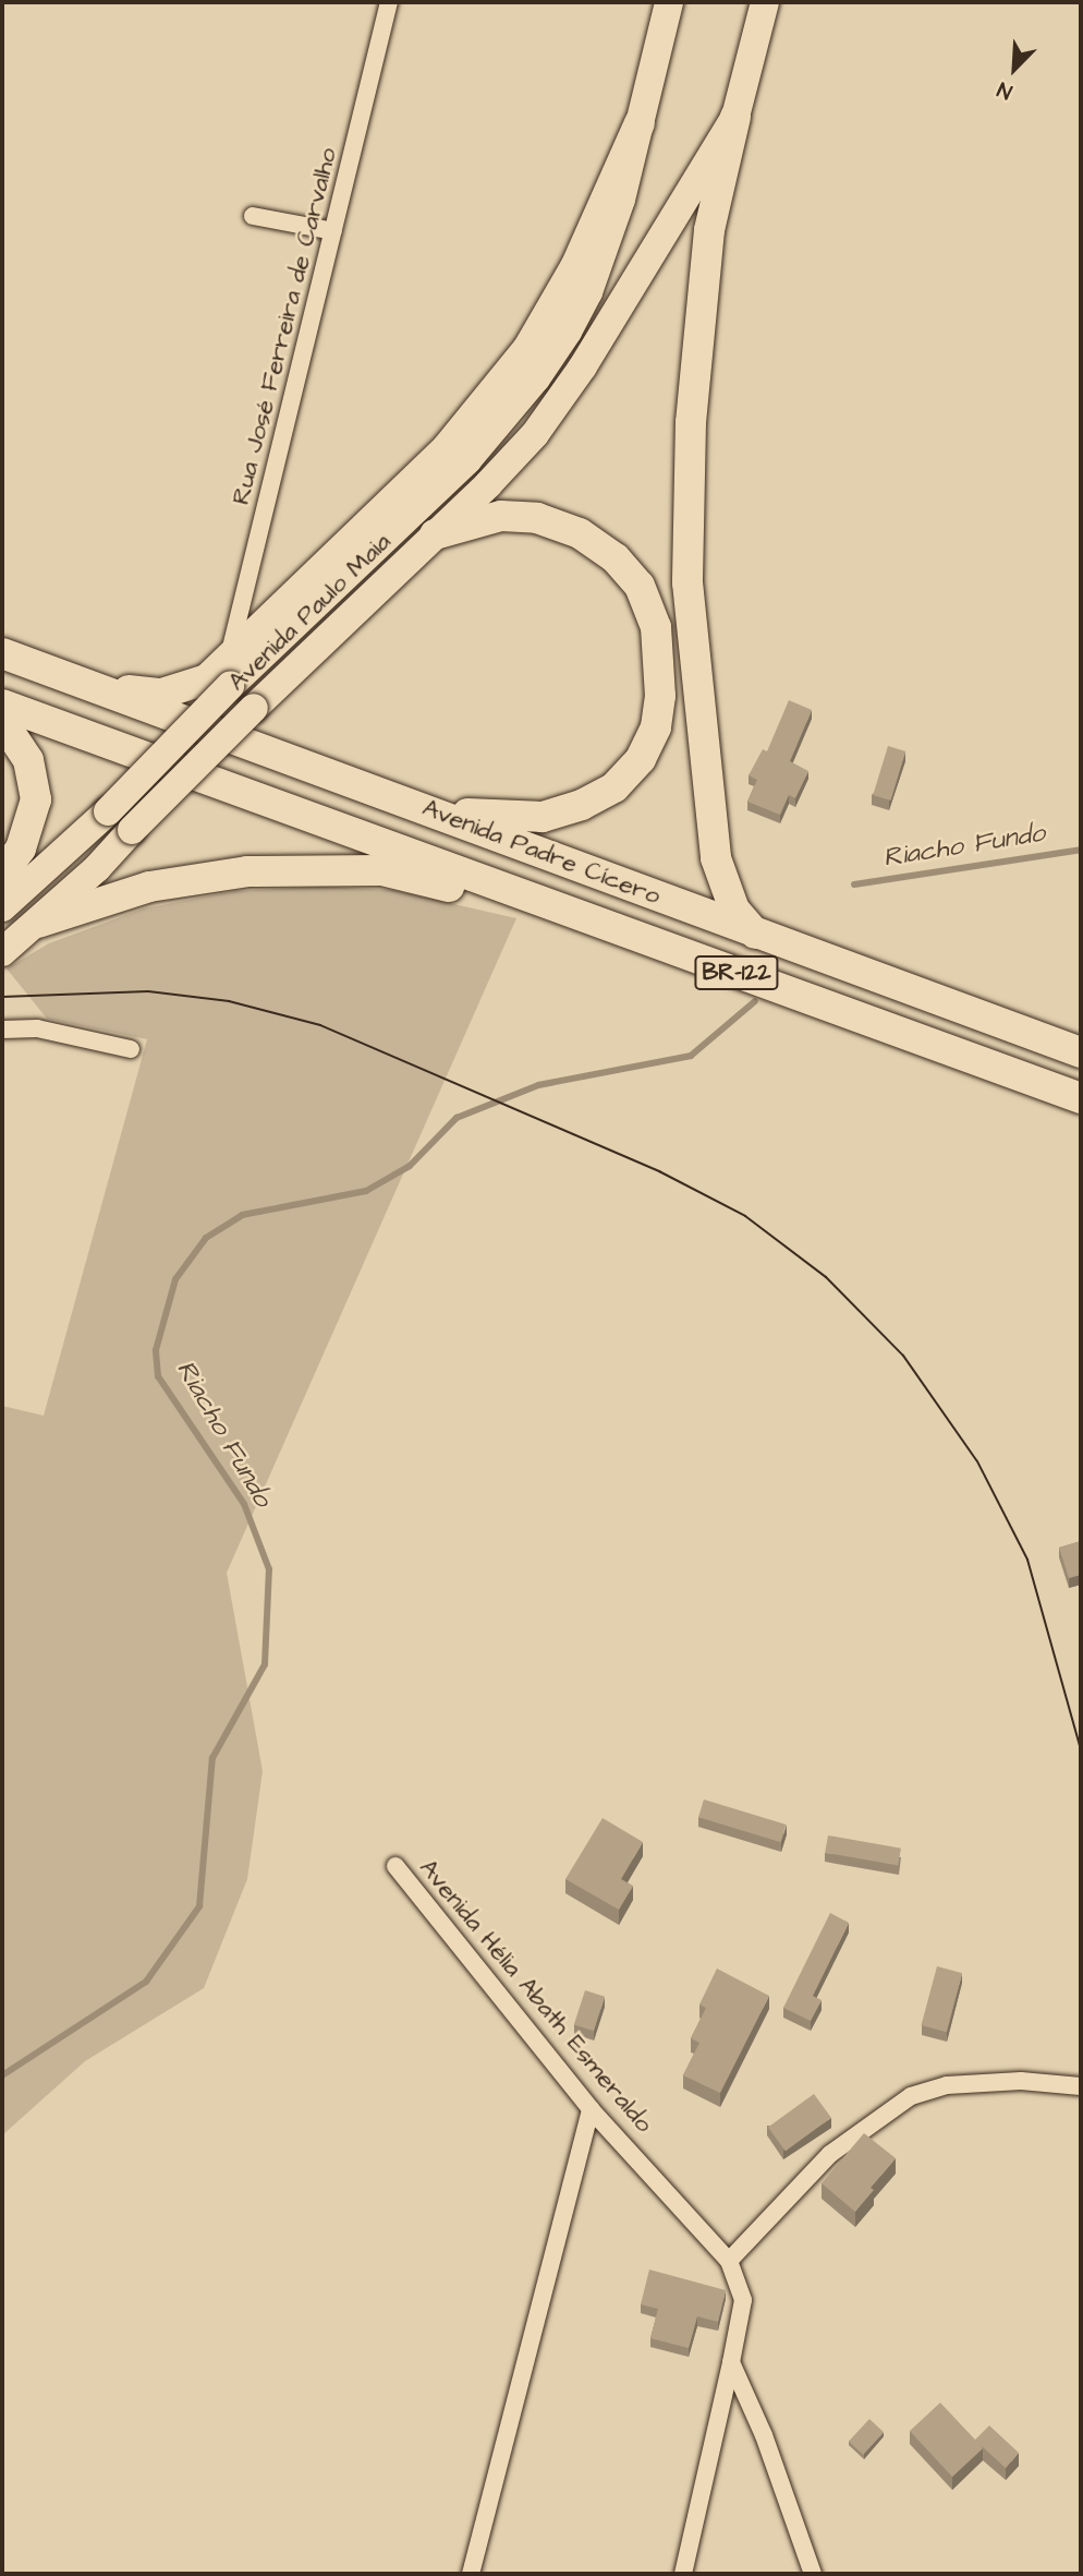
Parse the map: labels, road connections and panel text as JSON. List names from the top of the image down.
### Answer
{
  "streets": {
    "highway": ["Avenida Padre Cícero", "BR-122"],
    "main road": ["Avenida Paulo Maia"],
    "street": ["Rua José Ferreira de Carvalho", "Avenida Hélia Abath Esmeraldo"]
  },
  "crossings": [
    ["Rua José Ferreira de Carvalho", "Avenida Paulo Maia"]
  ],
  "water": ["Riacho Fundo"],
  "north": "bottom left"
}
